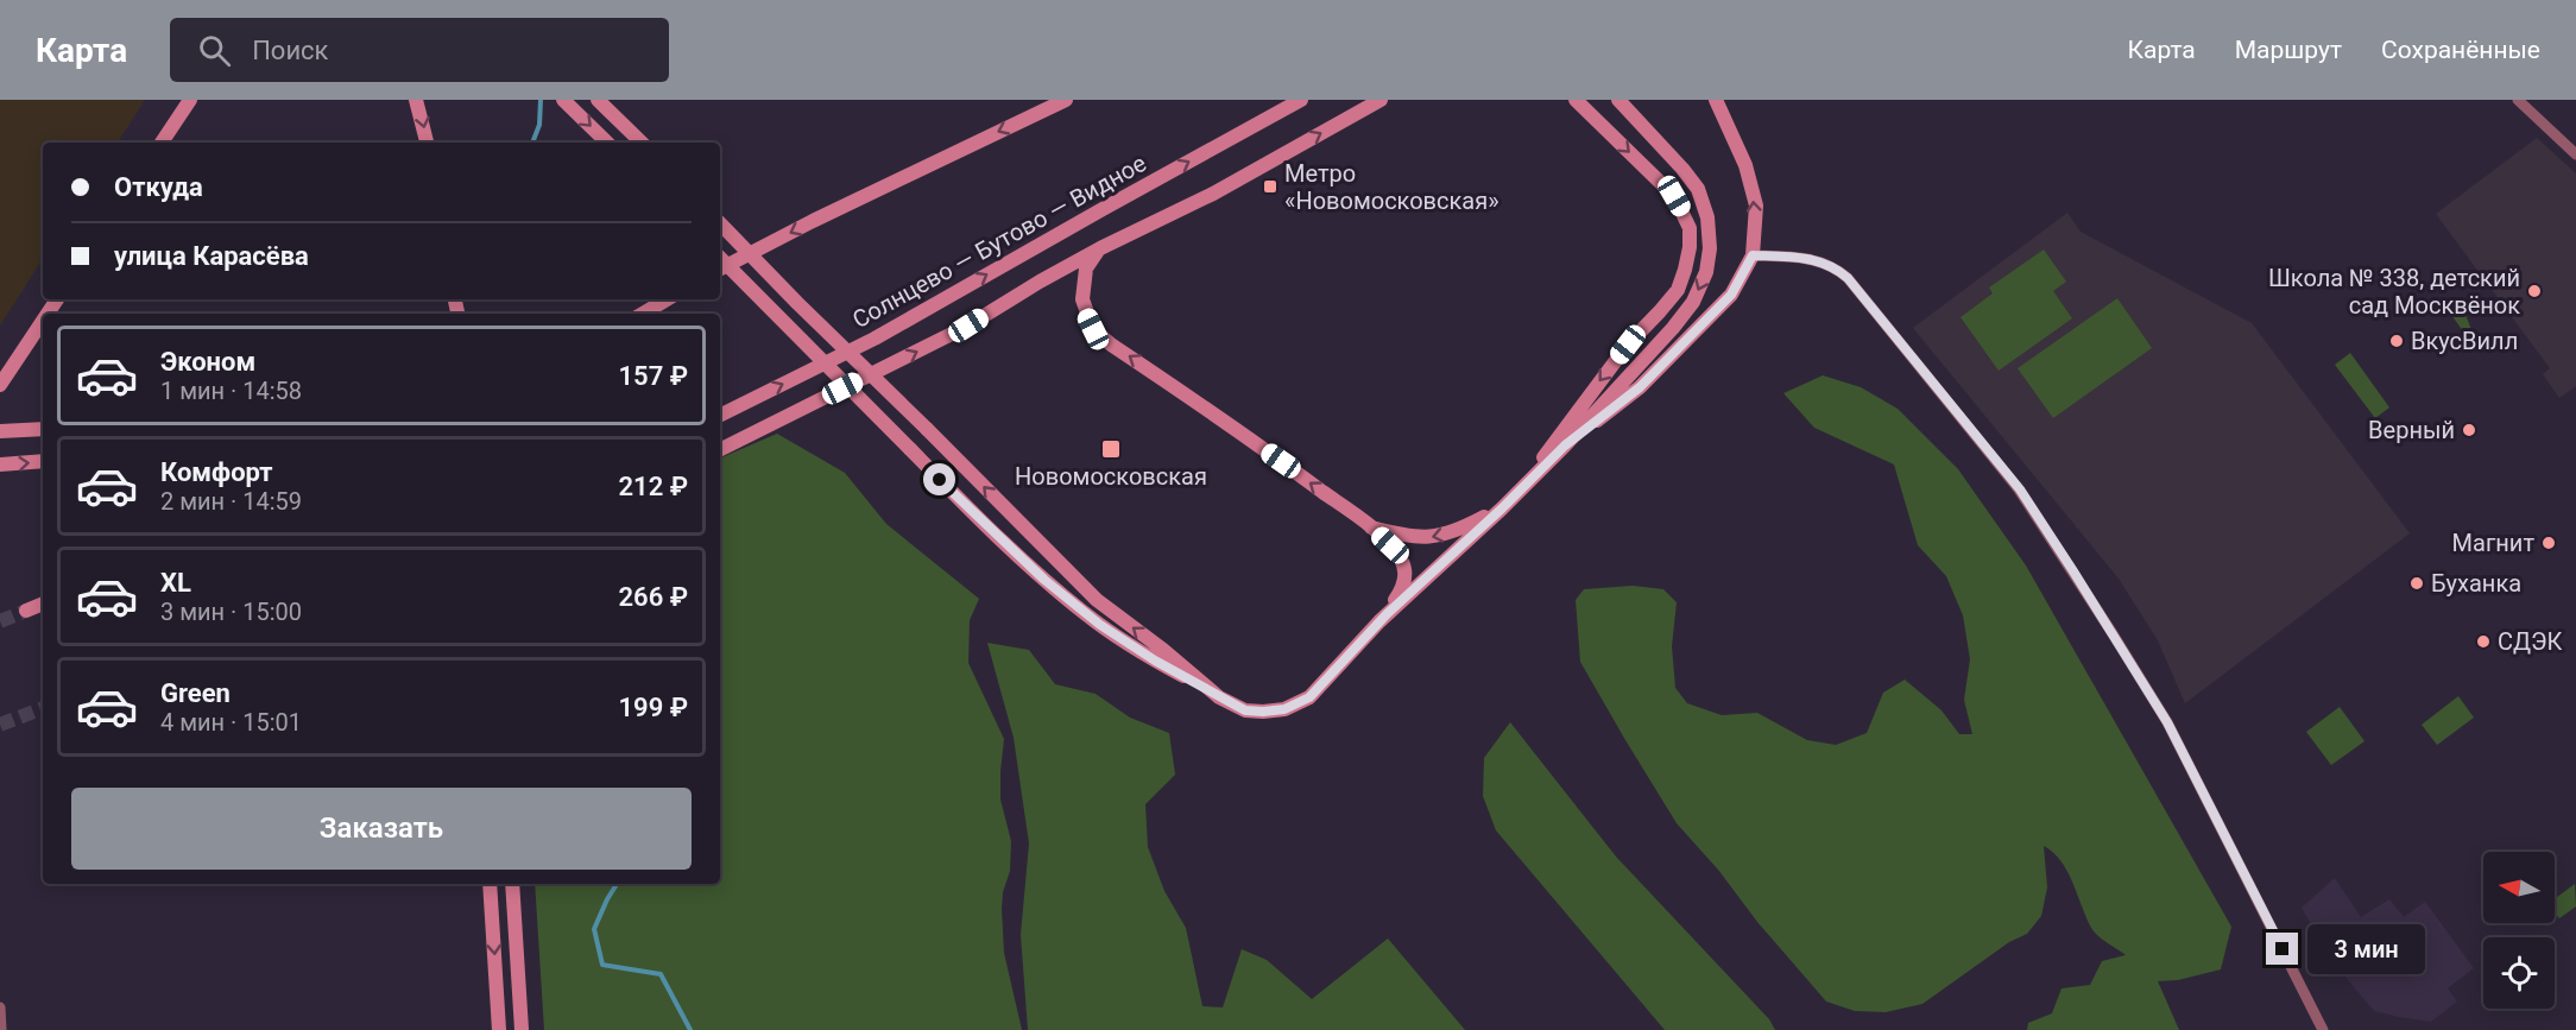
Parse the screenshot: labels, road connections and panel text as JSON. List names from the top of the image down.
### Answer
{
  "streets": {
    "main road": ["Солнцево — Бутово — Видное"]
  },
  "places": {
    "transit": ["Метро «Новомосковская»", "Новомосковская"],
    "other": [
      "Школа № 338, детский сад Москвёнок",
      "ВкусВилл",
      "Верный",
      "Магнит",
      "Буханка",
      "СДЭК"
    ]
  },
  "north": "left",
  "page": {
    "header": "Карта",
    "search": "Поиск",
    "nav": ["Карта", "Маршрут", "Сохранённые"],
    "banner": ["Откуда", "улица Карасёва"],
    "list": [
      {
        "name": "Эконом",
        "note": "1 мин · 14:58",
        "value": "157 ₽"
      },
      {
        "name": "Комфорт",
        "note": "2 мин · 14:59",
        "value": "212 ₽"
      },
      {
        "name": "XL",
        "note": "3 мин · 15:00",
        "value": "266 ₽"
      },
      {
        "name": "Green",
        "note": "4 мин · 15:01",
        "value": "199 ₽"
      }
    ],
    "buttons": "Заказать",
    "bubble": "3 мин"
  }
}
